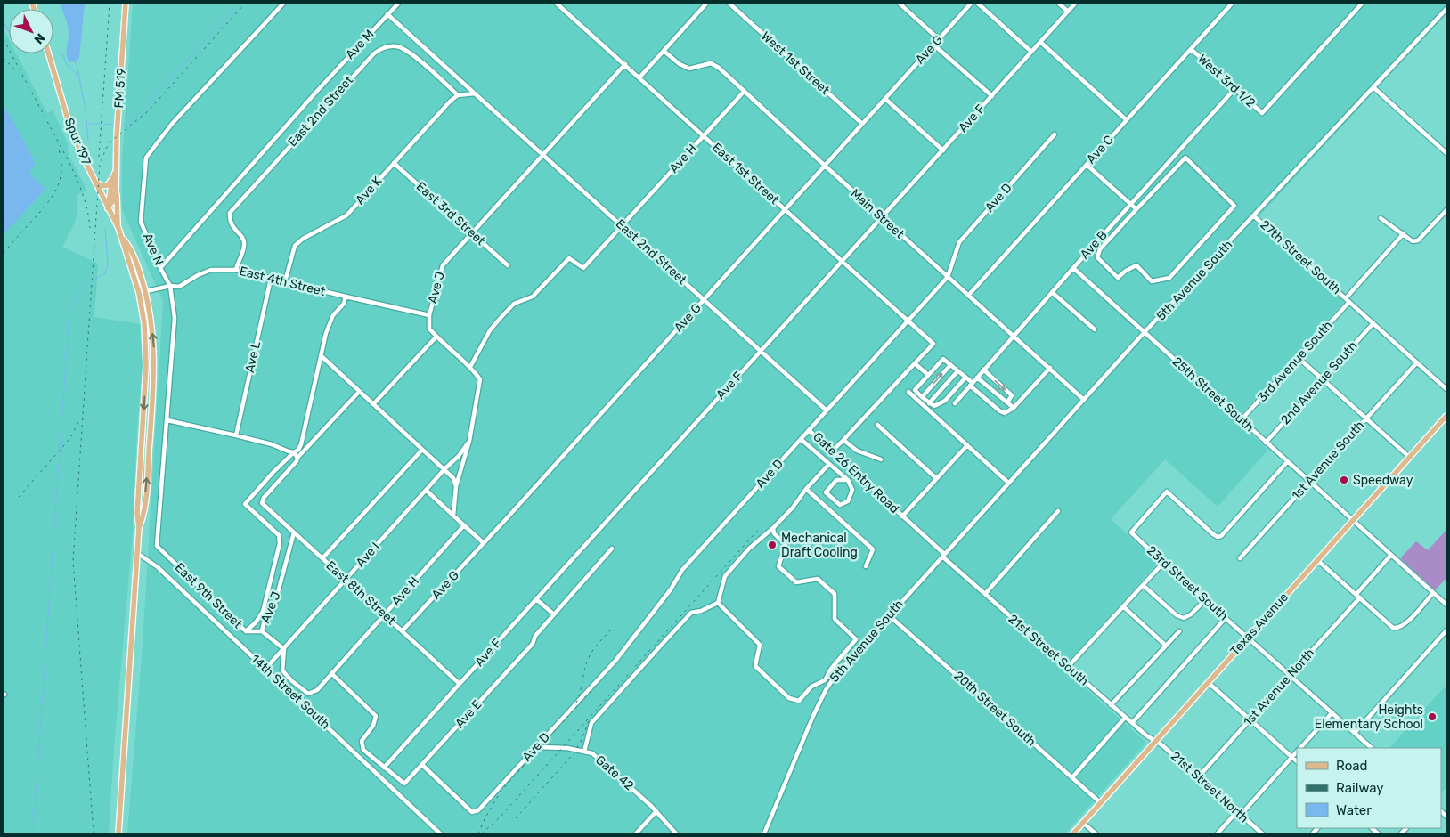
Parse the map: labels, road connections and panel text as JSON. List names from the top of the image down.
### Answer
{
  "streets": {
    "main road": ["FM 519", "Spur 197", "Texas Avenue"],
    "street": [
      "Ave M",
      "Ave G",
      "West 1st Street",
      "West 3rd 1/2",
      "East 2nd Street",
      "Ave F",
      "Ave C",
      "Ave H",
      "East 1st Street",
      "Ave K",
      "Ave D",
      "East 3rd Street",
      "Main Street",
      "Ave B",
      "Ave N",
      "27th Street South",
      "5th Avenue South",
      "East 4th Street",
      "Ave J",
      "Ave L",
      "3rd Avenue South",
      "2nd Avenue South",
      "25th Street South",
      "1st Avenue South",
      "Gate 26 Entry Road",
      "Ave I",
      "23rd Street South",
      "East 8th Street",
      "East 9th Street",
      "21st Street South",
      "1st Avenue North",
      "14th Street South",
      "20th Street South",
      "Ave E",
      "Gate 42",
      "21st Street North"
    ]
  },
  "crossings": [
    ["Ave M", "East 2nd Street"],
    ["Ave M", "Ave N"],
    ["Ave G", "West 1st Street"],
    ["Ave G", "East 2nd Street"],
    ["Ave G", "East 1st Street"],
    ["Ave G", "Main Street"],
    ["Ave G", "East 8th Street"],
    ["West 3rd 1/2", "Ave C"],
    ["West 3rd 1/2", "Ave B"],
    ["FM 519", "Spur 197"],
    ["East 2nd Street", "Ave F"],
    ["East 2nd Street", "Ave H"],
    ["East 2nd Street", "Ave K"],
    ["East 2nd Street", "Ave D"],
    ["East 2nd Street", "East 4th Street"],
    ["East 2nd Street", "Ave J"],
    ["Ave F", "East 1st Street"],
    ["Ave F", "Main Street"],
    ["Ave F", "East 8th Street"],
    ["Ave F", "Ave E"],
    ["Ave C", "Main Street"],
    ["Ave H", "East 1st Street"],
    ["Ave H", "Main Street"],
    ["Ave H", "Ave J"],
    ["Ave H", "Ave I"],
    ["Ave H", "East 8th Street"],
    ["East 1st Street", "Ave D"],
    ["East 1st Street", "Ave J"],
    ["Ave K", "East 3rd Street"],
    ["Ave K", "East 4th Street"],
    ["Ave D", "Main Street"],
    ["Ave D", "Gate 26 Entry Road"],
    ["Ave D", "Ave E"],
    ["Ave D", "Gate 42"],
    ["East 3rd Street", "Ave J"],
    ["Main Street", "Ave B"],
    ["Main Street", "5th Avenue South"],
    ["Ave B", "25th Street South"],
    ["Ave N", "East 4th Street"],
    ["Ave N", "East 9th Street"],
    ["27th Street South", "5th Avenue South"],
    ["27th Street South", "3rd Avenue South"],
    ["27th Street South", "2nd Avenue South"],
    ["27th Street South", "1st Avenue South"],
    ["5th Avenue South", "25th Street South"],
    ["5th Avenue South", "21st Street South"],
    ["5th Avenue South", "20th Street South"],
    ["East 4th Street", "Ave J"],
    ["East 4th Street", "Ave L"],
    ["Ave J", "Ave I"],
    ["Ave J", "East 8th Street"],
    ["Ave J", "East 9th Street"],
    ["3rd Avenue South", "25th Street South"],
    ["2nd Avenue South", "25th Street South"],
    ["25th Street South", "1st Avenue South"],
    ["25th Street South", "23rd Street South"],
    ["25th Street South", "Texas Avenue"],
    ["25th Street South", "1st Avenue North"],
    ["Gate 26 Entry Road", "21st Street South"],
    ["Ave I", "East 8th Street"],
    ["Ave I", "14th Street South"],
    ["23rd Street South", "Texas Avenue"],
    ["23rd Street South", "1st Avenue North"],
    ["Texas Avenue", "21st Street South"],
    ["Texas Avenue", "20th Street South"],
    ["Texas Avenue", "21st Street North"],
    ["21st Street South", "21st Street North"],
    ["1st Avenue North", "21st Street North"]
  ],
  "places": ["Speedway", "Mechanical Draft Cooling", "Heights Elementary School"],
  "legend": ["Road", "Railway", "Water"],
  "north": "bottom right"
}
